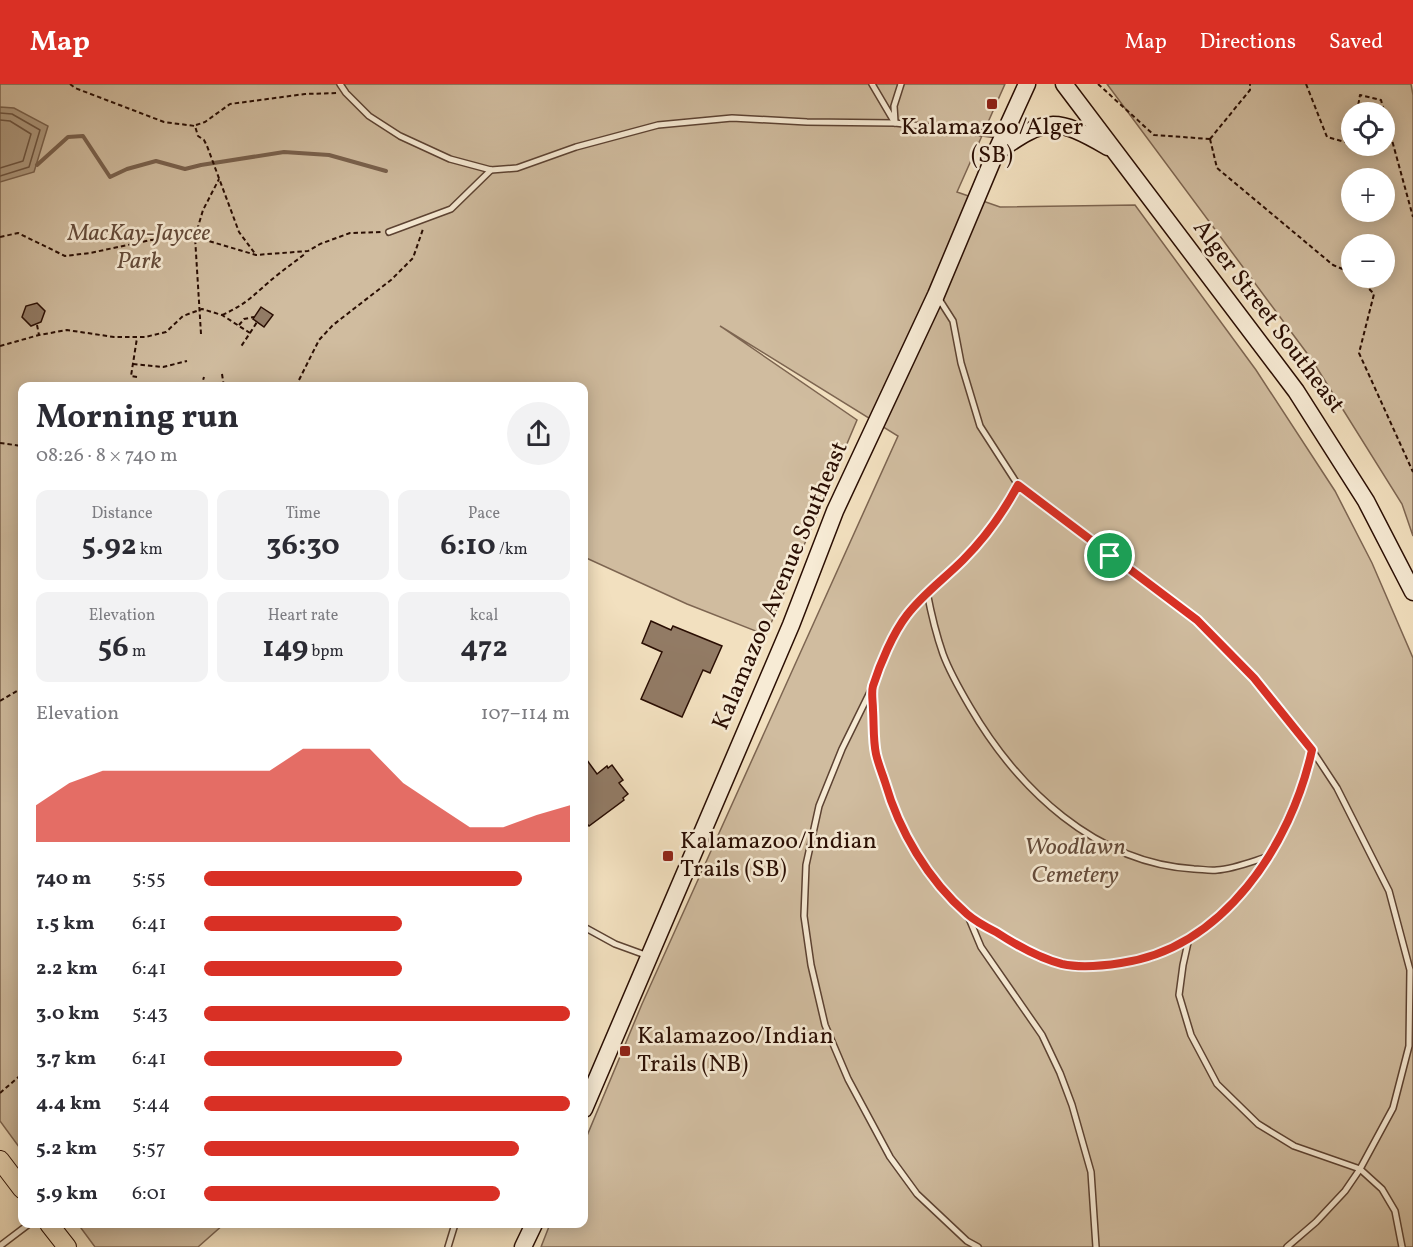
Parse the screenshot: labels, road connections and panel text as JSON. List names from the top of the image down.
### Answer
{
  "streets": {
    "main road": ["Alger Street Southeast", "Kalamazoo Avenue Southeast"]
  },
  "parks": ["MacKay-Jaycee Park", "Woodlawn Cemetery"],
  "places": {
    "transit": ["Kalamazoo/Alger (SB)", "Kalamazoo/Indian Trails (SB)", "Kalamazoo/Indian Trails (NB)"]
  },
  "page": {
    "header": "Map",
    "nav": ["Map", "Directions", "Saved"],
    "map_buttons": ["+", "−"],
    "heading": ["Morning run", "08:26 · 8 × 740 m"],
    "stats": [
      ["Distance", "5.92 km"],
      ["Time", "36:30"],
      ["Pace", "6:10 /km"],
      ["Elevation", "56 m"],
      ["Heart rate", "149 bpm"],
      ["kcal", "472"]
    ],
    "chart": ["Elevation", "107–114 m"],
    "list": [
      {
        "name": "740 m",
        "note": "5:55"
      },
      {
        "name": "1.5 km",
        "note": "6:41"
      },
      {
        "name": "2.2 km",
        "note": "6:41"
      },
      {
        "name": "3.0 km",
        "note": "5:43"
      },
      {
        "name": "3.7 km",
        "note": "6:41"
      },
      {
        "name": "4.4 km",
        "note": "5:44"
      },
      {
        "name": "5.2 km",
        "note": "5:57"
      },
      {
        "name": "5.9 km",
        "note": "6:01"
      }
    ]
  }
}
